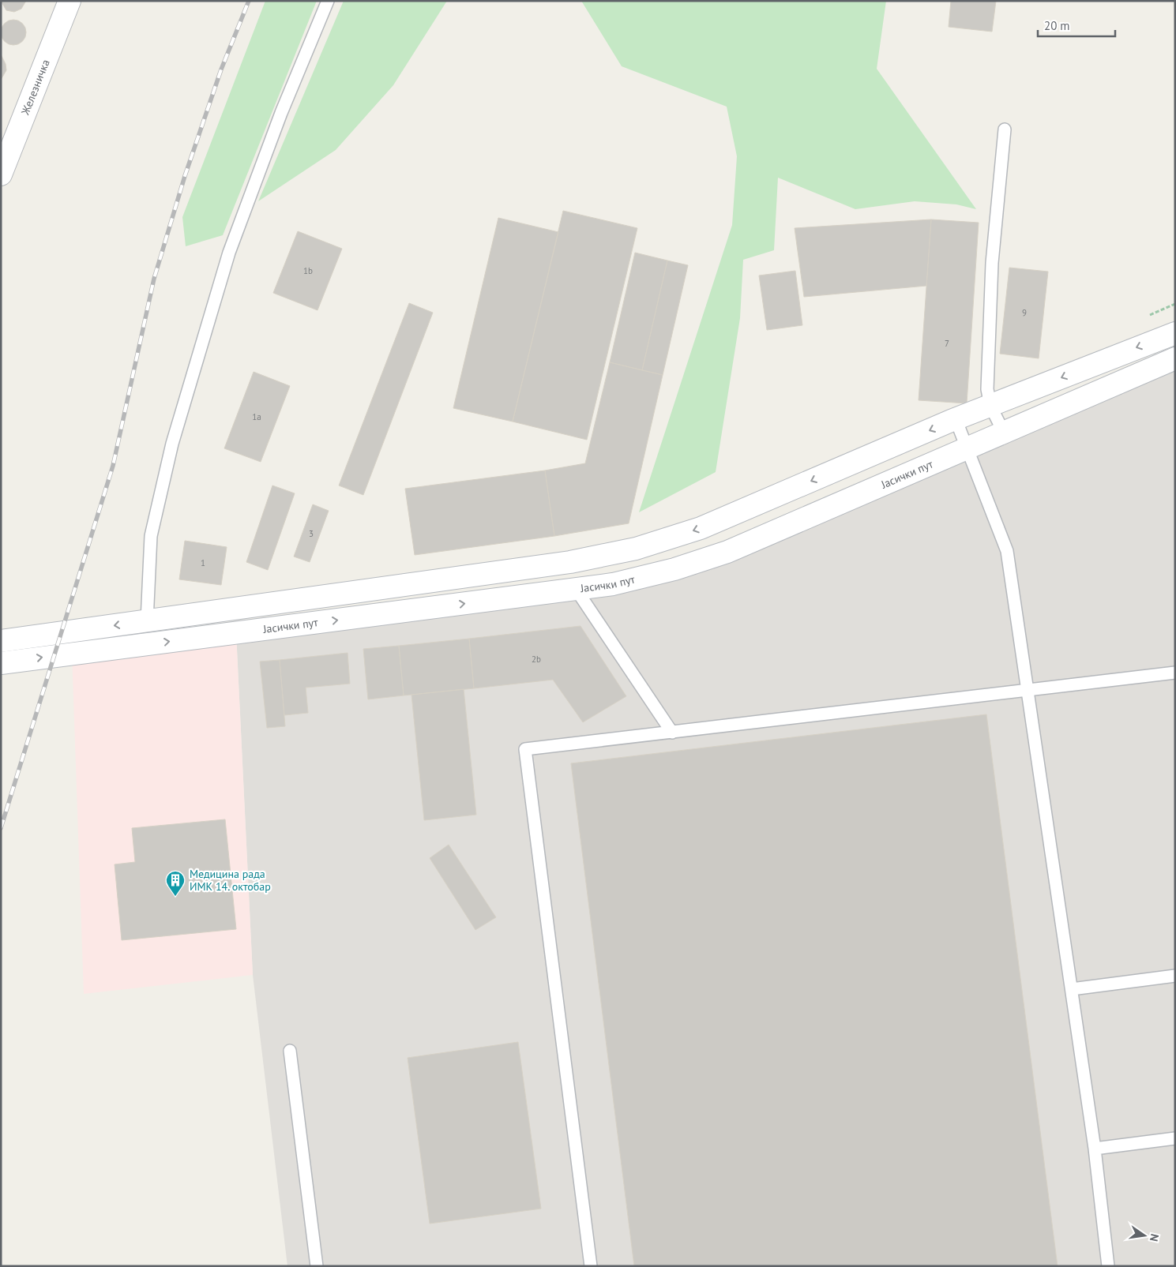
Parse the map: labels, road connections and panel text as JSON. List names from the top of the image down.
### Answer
{
  "streets": {
    "main road": ["Железничка", "Јасички пут"]
  },
  "places": {
    "building": ["Медицина рада ИМК 14. октобар"]
  },
  "house_numbers": [
    "1b",
    "9",
    "7",
    "1a",
    "3",
    "1",
    "2b"
  ],
  "scale_bar": "20 m",
  "north": "right"
}
